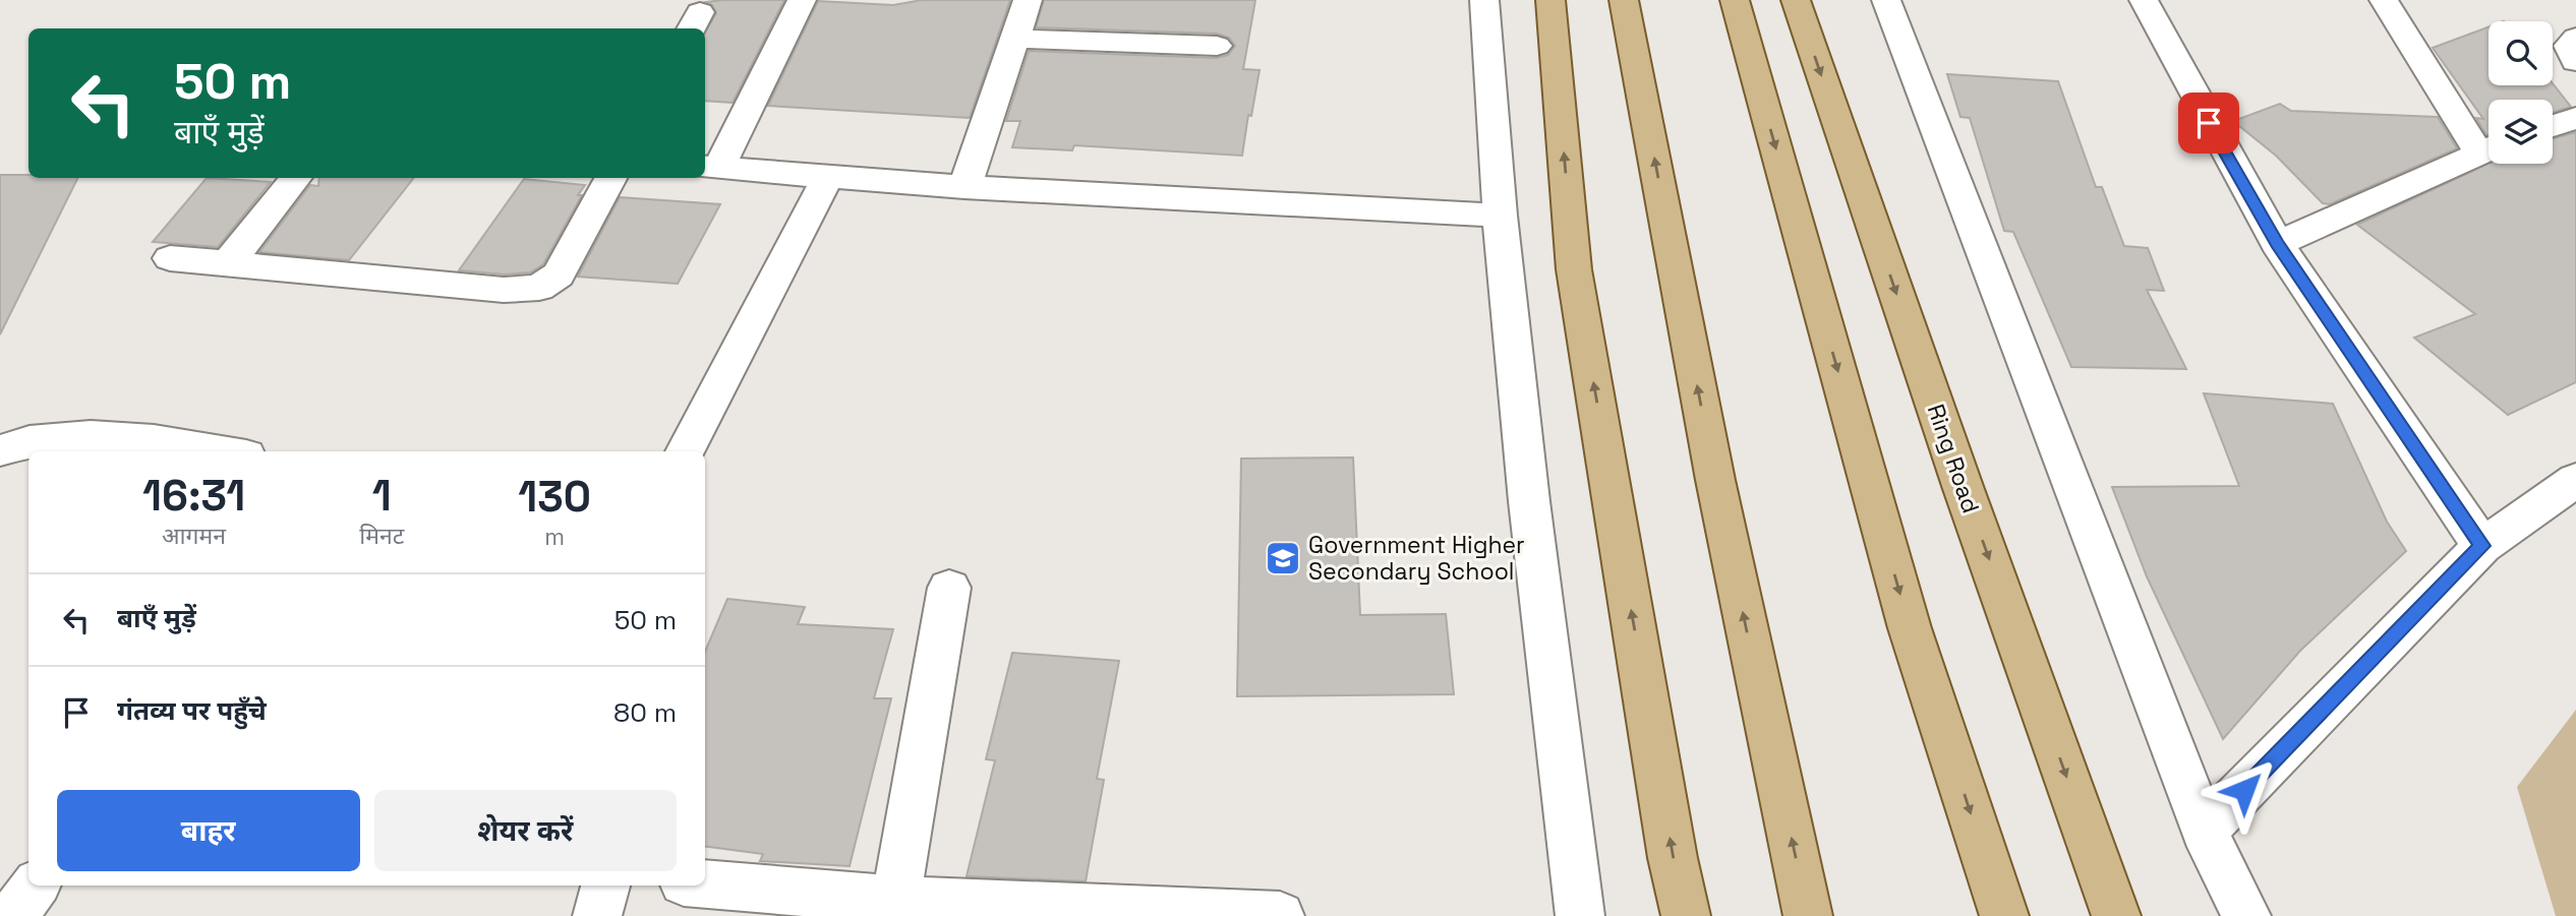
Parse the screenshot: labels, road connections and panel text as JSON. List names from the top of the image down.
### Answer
{
  "streets": {
    "main road": ["Ring Road"]
  },
  "places": {
    "school or university": ["Government Higher Secondary School"]
  },
  "page": {
    "turn": ["50 m", "बाएँ मुड़ें"],
    "eta": [
      "16:31",
      "आगमन",
      "1",
      "मिनट",
      "130",
      "m"
    ],
    "list": [
      {
        "name": "बाएँ मुड़ें",
        "value": "50 m"
      },
      {
        "name": "गंतव्य पर पहुँचे",
        "value": "80 m"
      }
    ],
    "buttons": ["बाहर", "शेयर करें"]
  }
}
